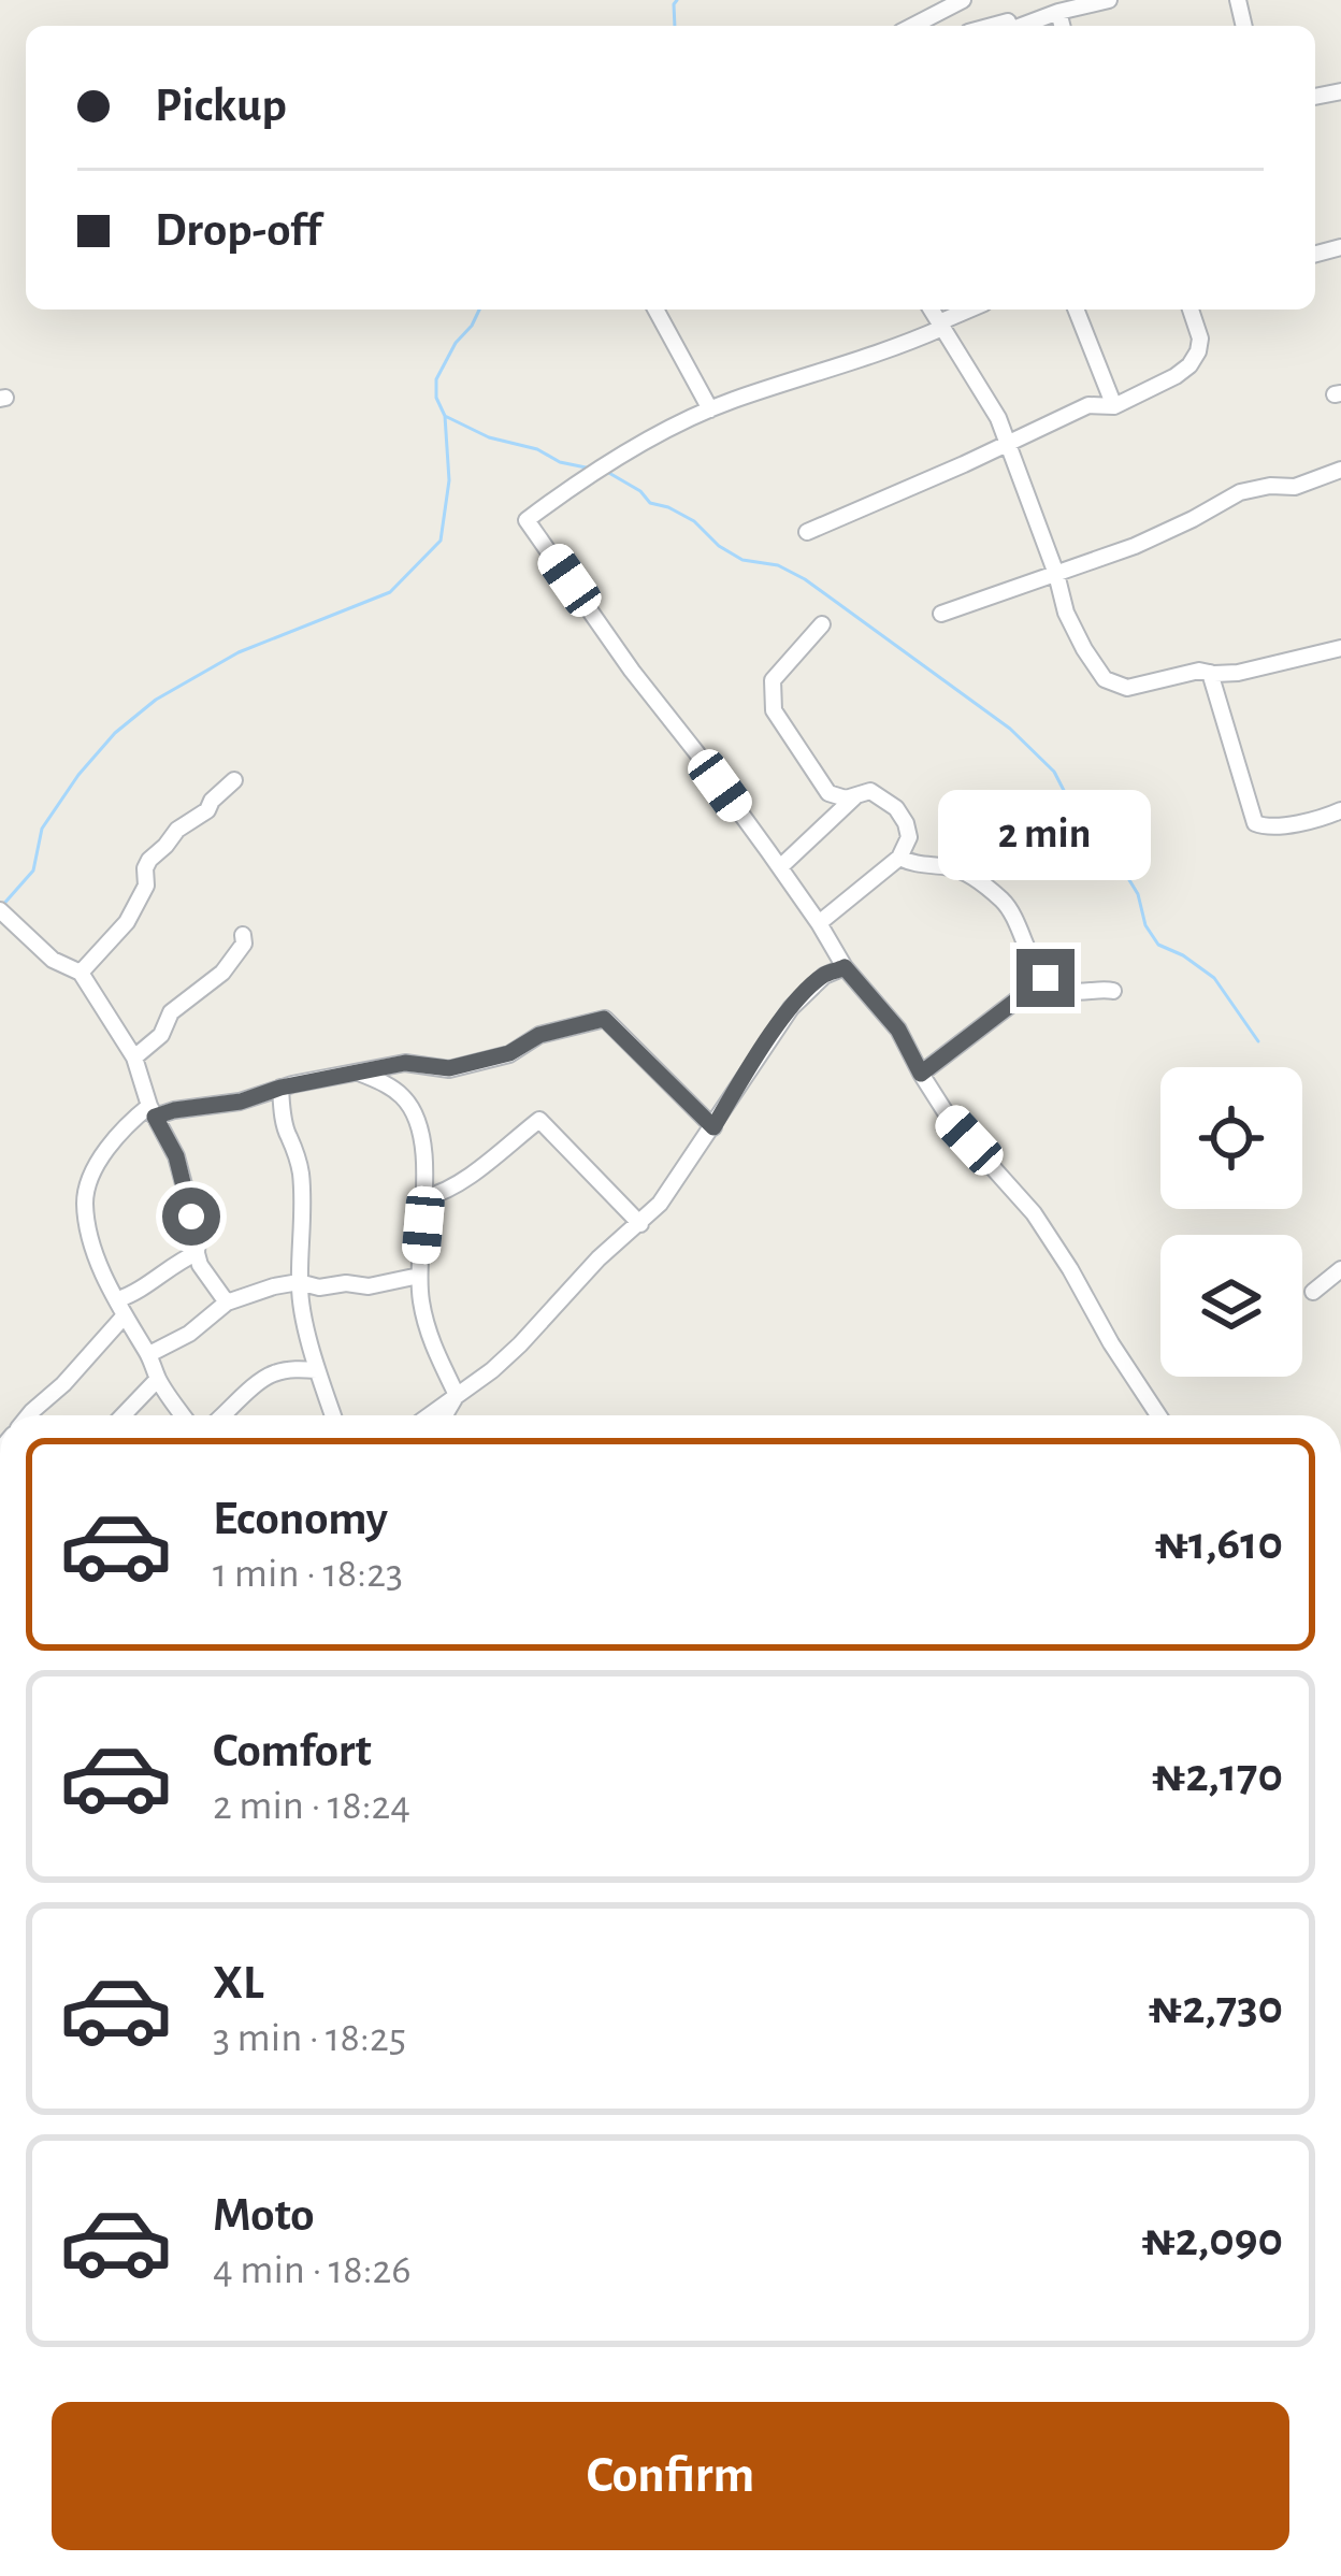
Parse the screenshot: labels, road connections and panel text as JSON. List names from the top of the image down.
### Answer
{
  "page": {
    "banner": ["Pickup", "Drop-off"],
    "bubble": "2 min",
    "list": [
      {
        "name": "Economy",
        "note": "1 min · 18:23",
        "value": "₦1,610"
      },
      {
        "name": "Comfort",
        "note": "2 min · 18:24",
        "value": "₦2,170"
      },
      {
        "name": "XL",
        "note": "3 min · 18:25",
        "value": "₦2,730"
      },
      {
        "name": "Moto",
        "note": "4 min · 18:26",
        "value": "₦2,090"
      }
    ],
    "buttons": "Confirm"
  }
}
